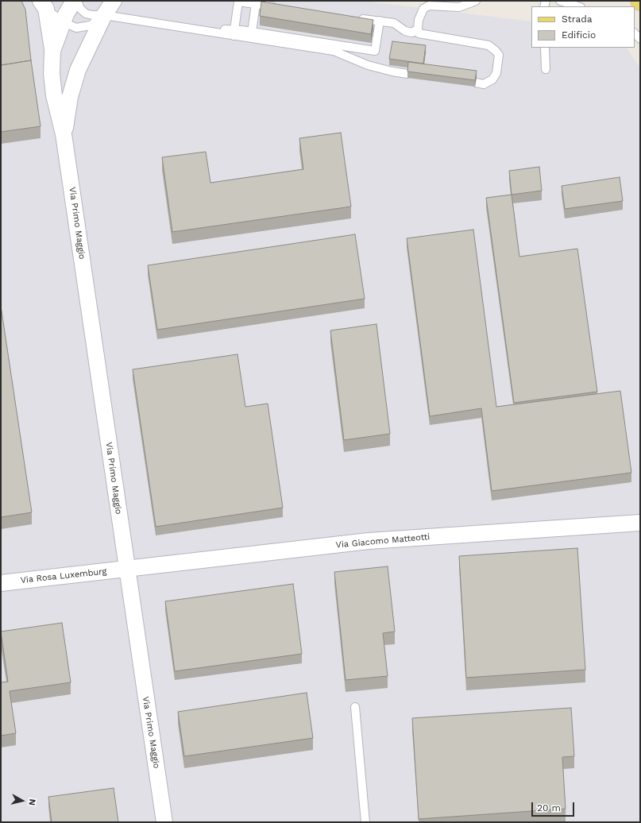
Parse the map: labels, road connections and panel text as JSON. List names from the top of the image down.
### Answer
{
  "streets": {
    "street": ["Via Primo Maggio", "Via Giacomo Matteotti", "Via Rosa Luxemburg"]
  },
  "crossings": [
    ["Via Primo Maggio", "Via Giacomo Matteotti"],
    ["Via Primo Maggio", "Via Rosa Luxemburg"],
    ["Via Giacomo Matteotti", "Via Rosa Luxemburg"]
  ],
  "legend": ["Strada", "Edificio"],
  "scale_bar": "20 m",
  "north": "right"
}
